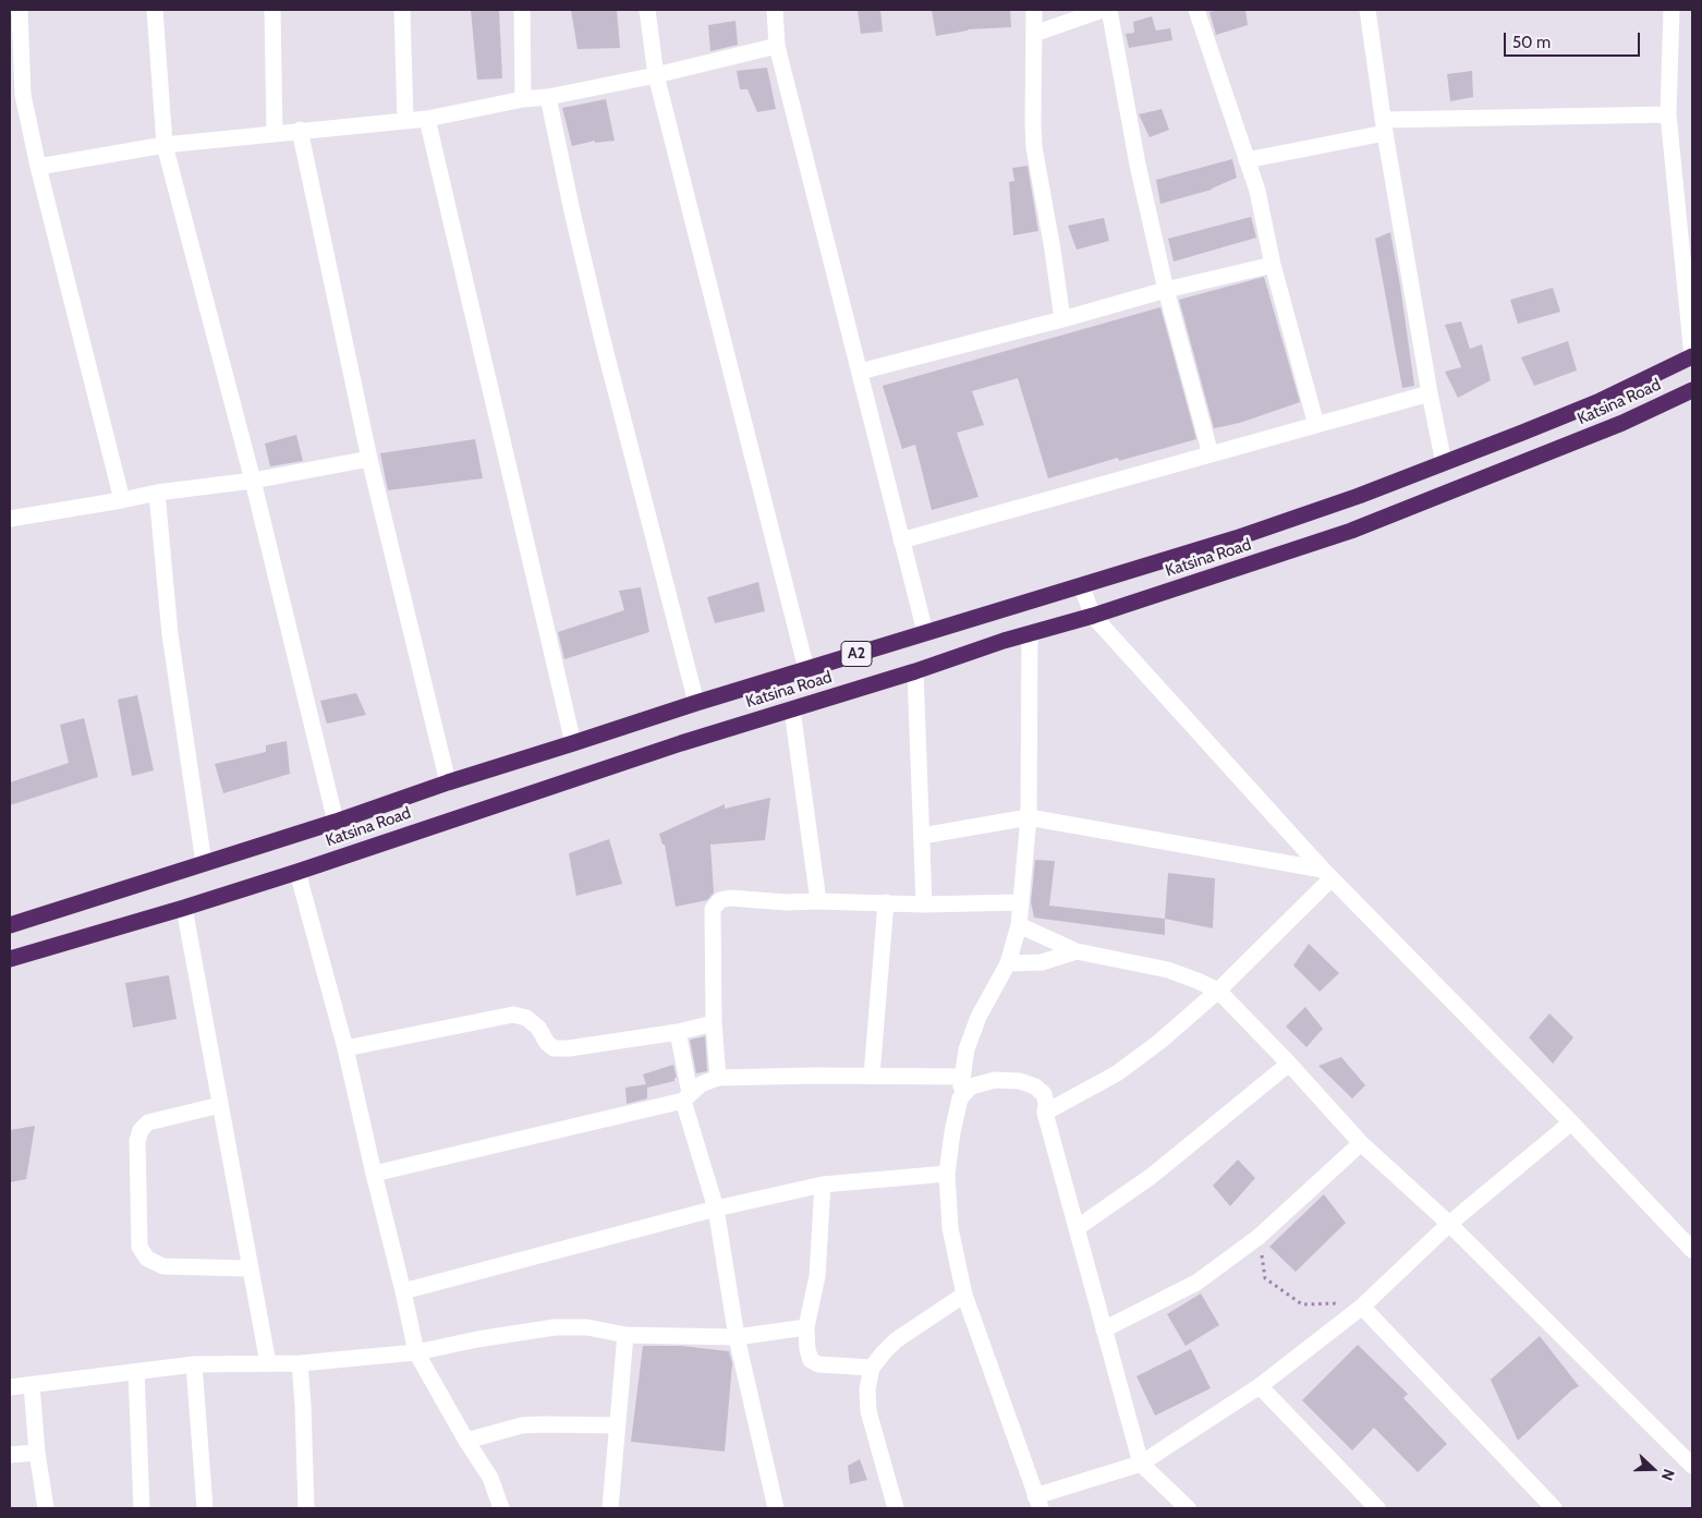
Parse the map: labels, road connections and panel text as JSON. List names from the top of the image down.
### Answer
{
  "streets": {
    "highway": ["Katsina Road", "A2"]
  },
  "scale_bar": "50 m",
  "north": "right"
}
